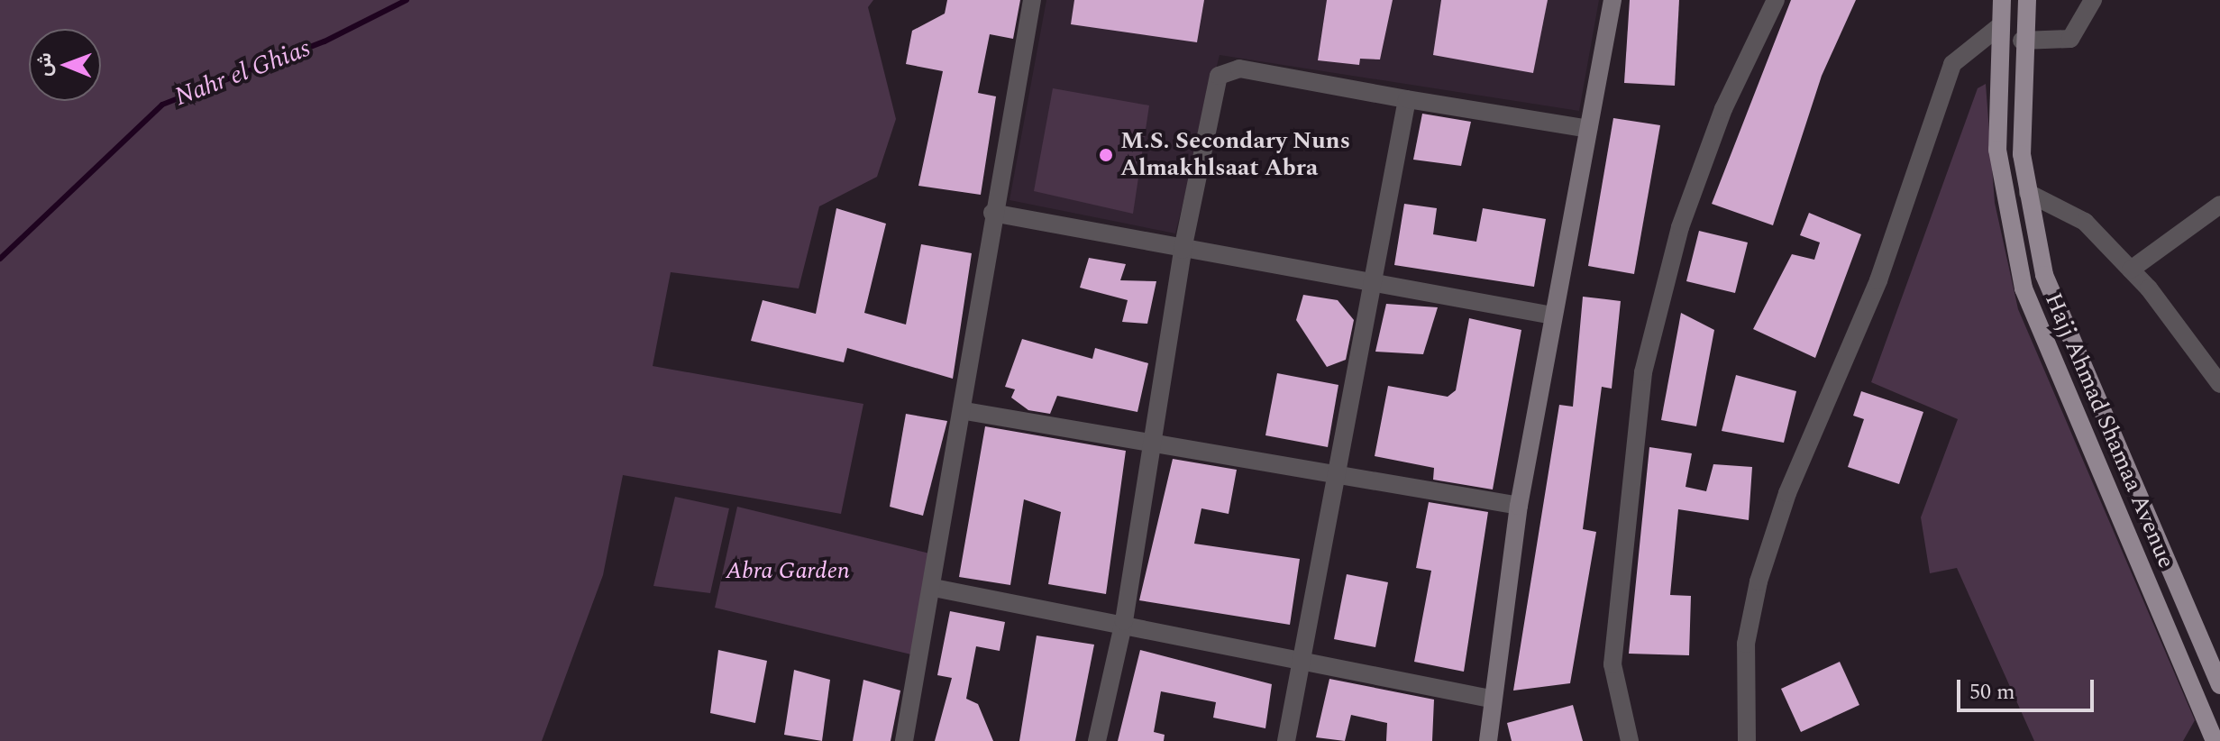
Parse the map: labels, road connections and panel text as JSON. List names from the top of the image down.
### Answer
{
  "streets": {
    "main road": ["Hajj Ahmad Shamaa Avenue"]
  },
  "water": ["Nahr el Ghias"],
  "parks": ["Abra Garden"],
  "places": ["M.S. Secondary Nuns Almakhlsaat Abra"],
  "scale_bar": "50 m",
  "north": "left"
}
